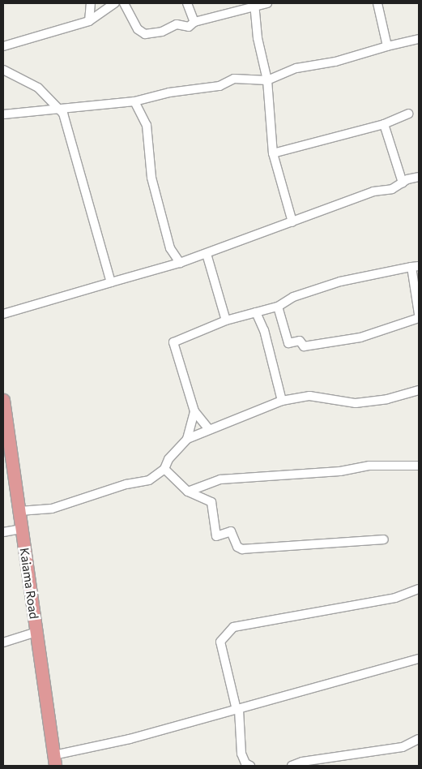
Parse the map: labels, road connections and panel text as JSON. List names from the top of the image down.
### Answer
{
  "streets": {
    "highway": ["Kaiama Road"]
  }
}
